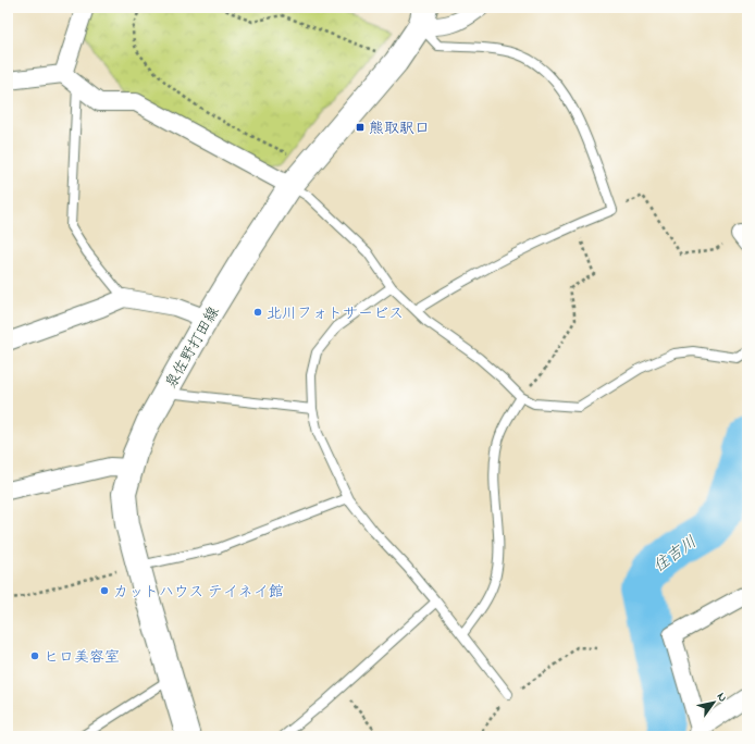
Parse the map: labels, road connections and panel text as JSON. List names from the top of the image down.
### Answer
{
  "streets": {
    "main road": ["泉佐野打田線"]
  },
  "water": ["住吉川"],
  "places": {
    "transit": ["熊取駅口"],
    "other": ["北川フォトサービス", "カットハウス テイネイ館", "ヒロ美容室"]
  },
  "north": "top right"
}
